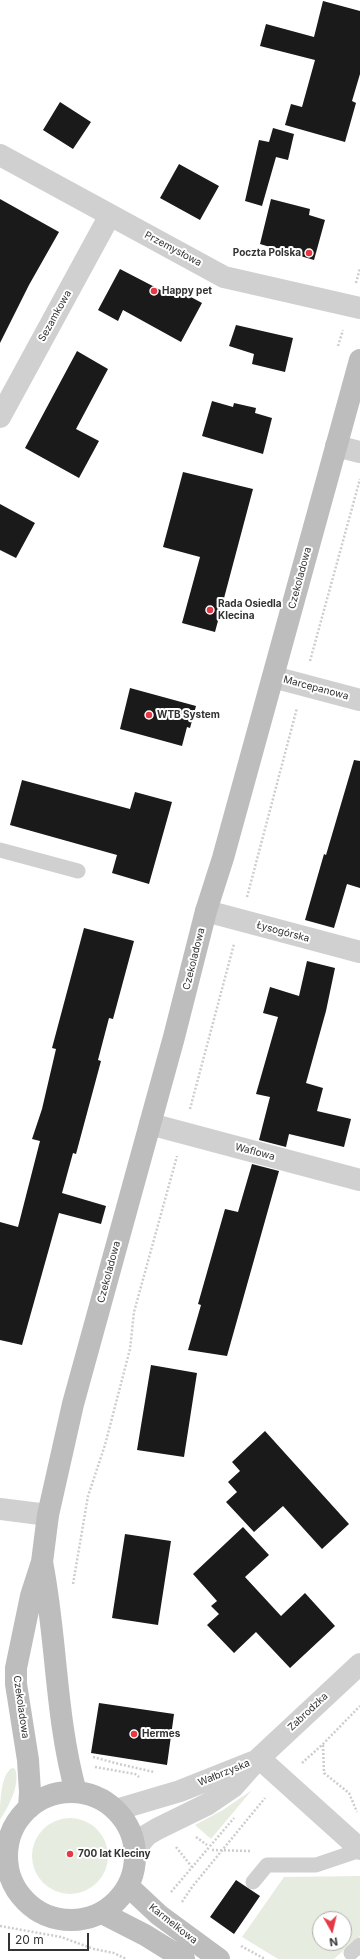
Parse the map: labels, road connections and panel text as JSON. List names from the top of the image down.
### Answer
{
  "streets": {
    "street": [
      "Przemysłowa",
      "Sezamkowa",
      "Czekoladowa",
      "Marcepanowa",
      "Łysogórska",
      "Waflowa",
      "Zabrodzka",
      "Wałbrzyska",
      "Karmelkowa"
    ]
  },
  "crossings": [
    ["Przemysłowa", "Sezamkowa"],
    ["Czekoladowa", "Marcepanowa"],
    ["Czekoladowa", "Łysogórska"],
    ["Czekoladowa", "Waflowa"],
    ["Czekoladowa", "Wałbrzyska"],
    ["Czekoladowa", "Karmelkowa"],
    ["Zabrodzka", "Wałbrzyska"],
    ["Wałbrzyska", "Karmelkowa"]
  ],
  "places": [
    "Poczta Polska",
    "Happy pet",
    "Rada Osiedla Klecina",
    "WTB System",
    "Hermes",
    "700 lat Kleciny"
  ],
  "scale_bar": "20 m",
  "north": "bottom"
}
